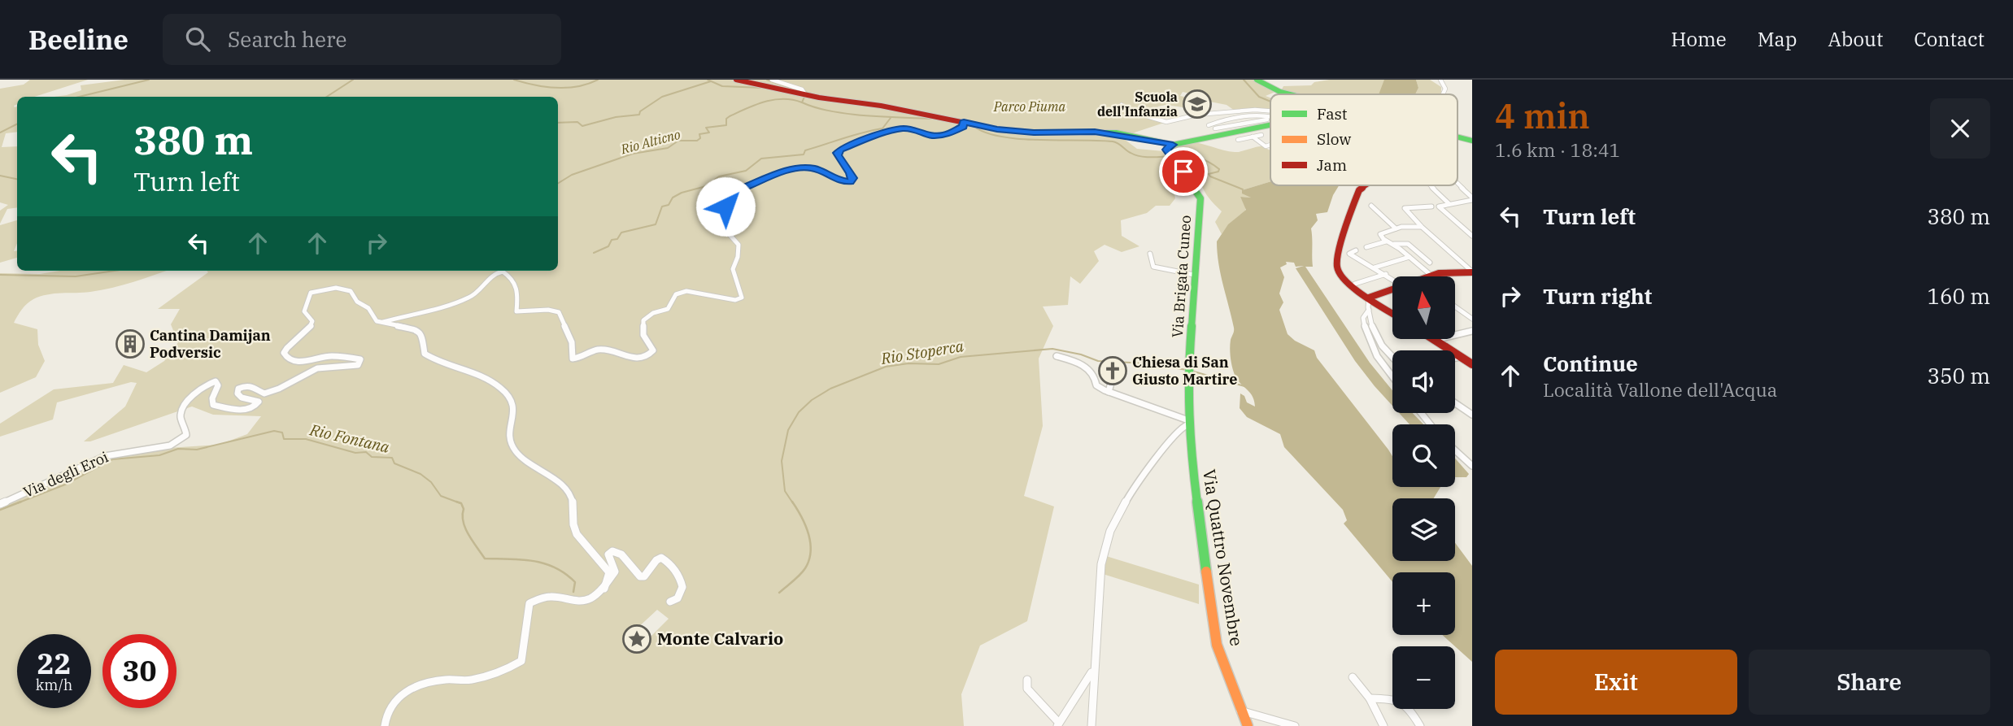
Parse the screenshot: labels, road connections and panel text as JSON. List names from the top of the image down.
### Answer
{
  "streets": {
    "street": ["Via Brigata Cuneo", "Via degli Eroi", "Via Quattro Novembre"]
  },
  "crossings": [
    ["Via Brigata Cuneo", "Via Quattro Novembre"]
  ],
  "water": ["Rio Alticno", "Rio Stoperca", "Rio Fontana"],
  "parks": ["Parco Piuma"],
  "places": {
    "school or university": ["Scuola dell'Infanzia"],
    "building": ["Cantina Damijan Podversic"],
    "church": ["Chiesa di San Giusto Martire"],
    "place": ["Monte Calvario"]
  },
  "legend": ["Fast", "Slow", "Jam"],
  "north": "top",
  "page": {
    "header": "Beeline",
    "search": "Search here",
    "nav": [
      "Home",
      "Map",
      "About",
      "Contact"
    ],
    "heading": ["4 min", "1.6 km · 18:41"],
    "turn": ["380 m", "Turn left"],
    "list": [
      {
        "name": "Turn left",
        "value": "380 m"
      },
      {
        "name": "Turn right",
        "value": "160 m"
      },
      {
        "name": "Continue",
        "note": "Località Vallone dell'Acqua",
        "value": "350 m"
      }
    ],
    "map_buttons": ["+", "−"],
    "speed": "22 km/h",
    "limit": "30",
    "buttons": ["Exit", "Share"]
  }
}
